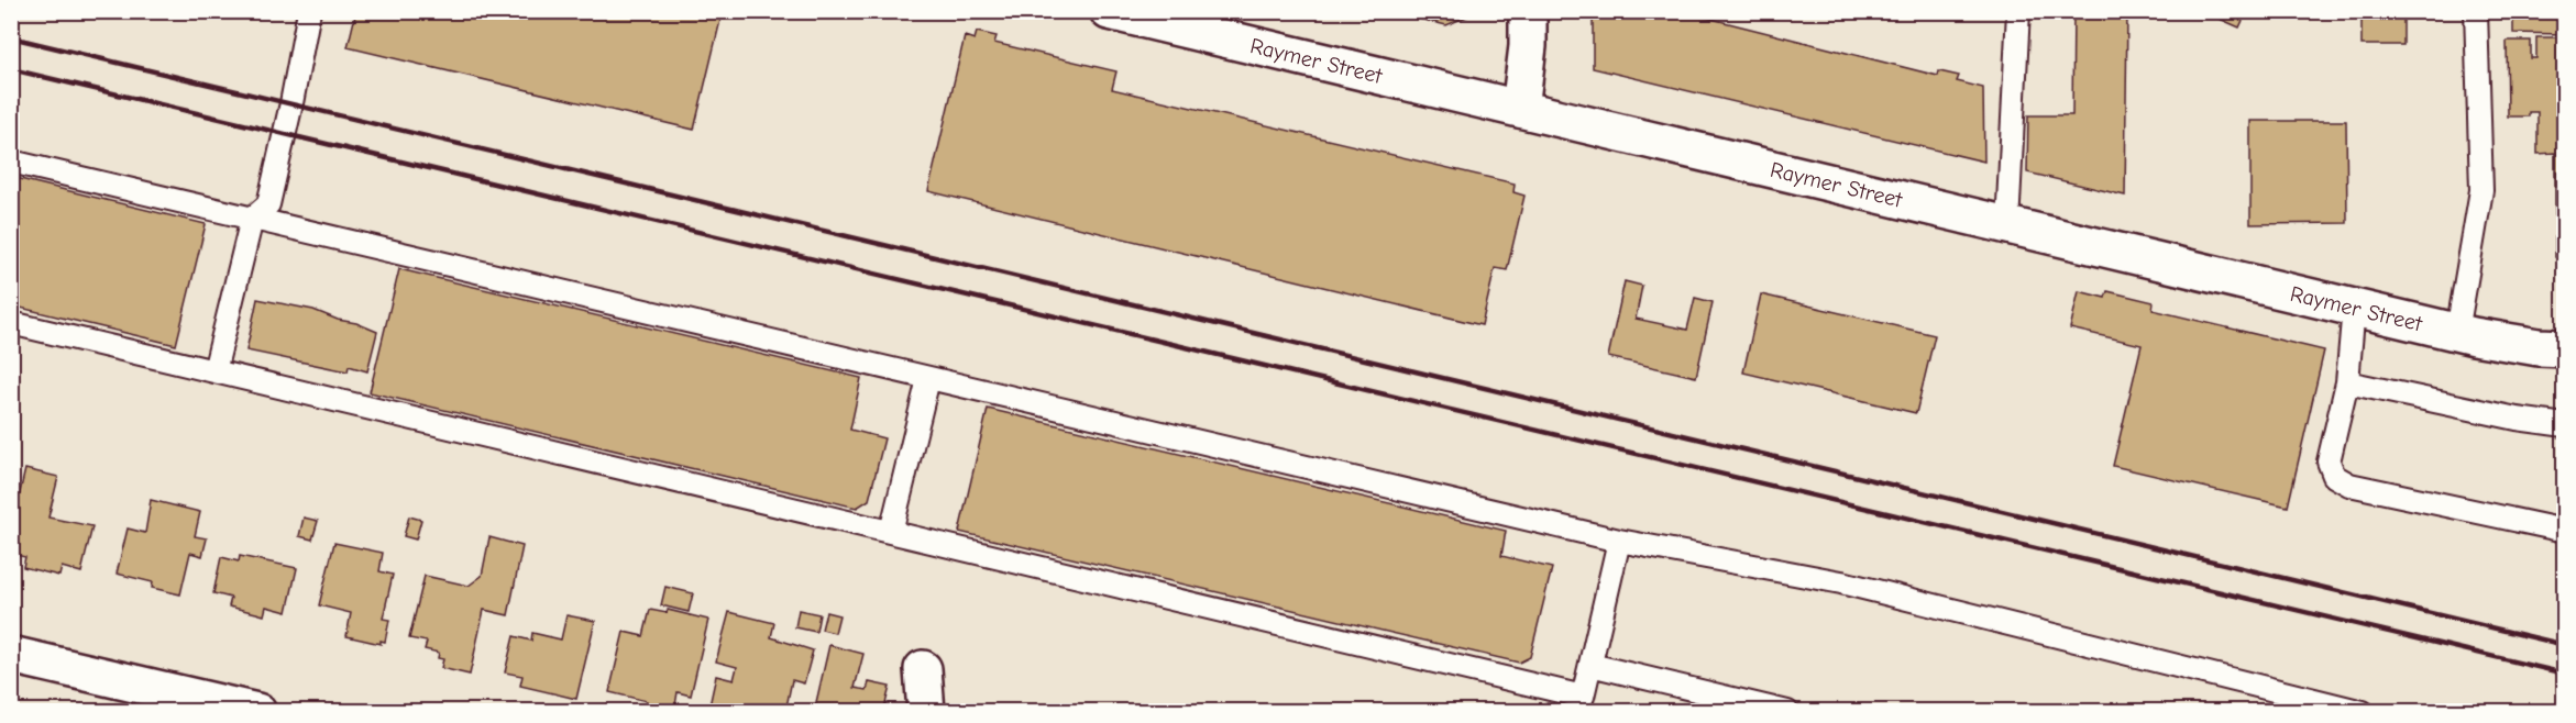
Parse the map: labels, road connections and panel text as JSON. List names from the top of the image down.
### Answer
{
  "streets": {
    "street": ["Raymer Street"]
  }
}
